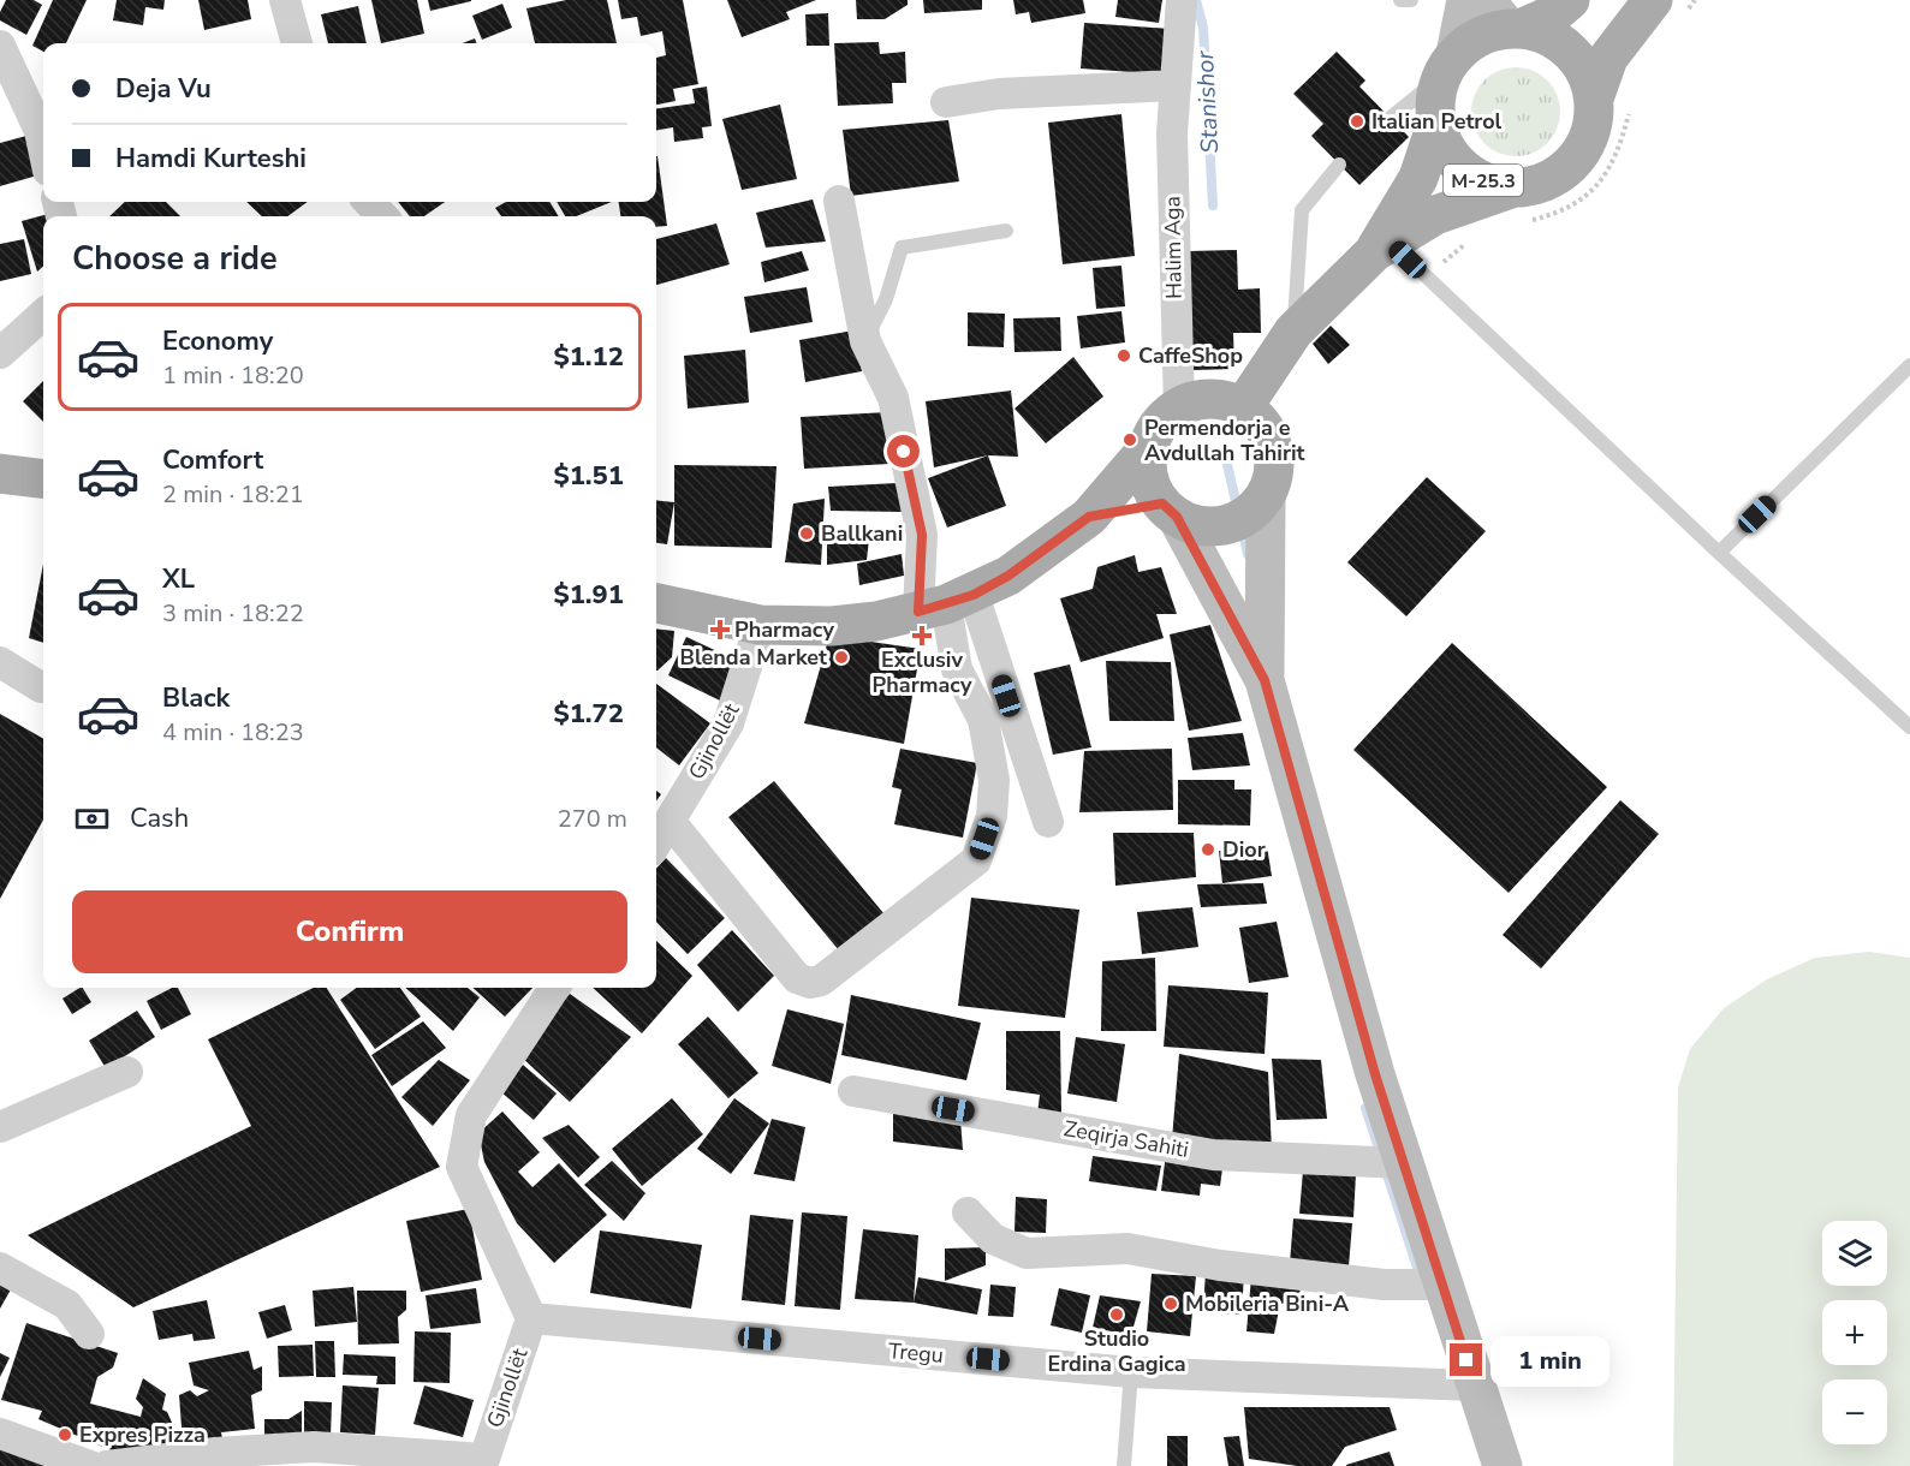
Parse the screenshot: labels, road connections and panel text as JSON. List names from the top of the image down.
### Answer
{
  "streets": {
    "main road": ["M-25.3"],
    "street": [
      "Halim Aga",
      "Gjinollët",
      "Zeqirja Sahiti",
      "Tregu"
    ]
  },
  "crossings": [
    ["M-25.3", "Halim Aga"],
    ["Gjinollët", "Tregu"]
  ],
  "water": ["Stanishor"],
  "places": {
    "other": [
      "Italian Petrol",
      "CaffeShop",
      "Permendorja e Avdullah Tahirit",
      "Ballkani",
      "Blenda Market",
      "Dior",
      "Mobileria Bini-A",
      "Studio Erdina Gagica",
      "Expres Pizza"
    ],
    "health": ["Pharmacy", "Exclusiv Pharmacy"]
  },
  "page": {
    "banner": ["Deja Vu", "Hamdi Kurteshi"],
    "heading": "Choose a ride",
    "list": [
      {
        "name": "Economy",
        "note": "1 min · 18:20",
        "value": "$1.12"
      },
      {
        "name": "Comfort",
        "note": "2 min · 18:21",
        "value": "$1.51"
      },
      {
        "name": "XL",
        "note": "3 min · 18:22",
        "value": "$1.91"
      },
      {
        "name": "Black",
        "note": "4 min · 18:23",
        "value": "$1.72"
      }
    ],
    "pay": ["Cash", "270 m"],
    "buttons": "Confirm",
    "map_buttons": ["+", "−"],
    "bubble": "1 min"
  }
}
